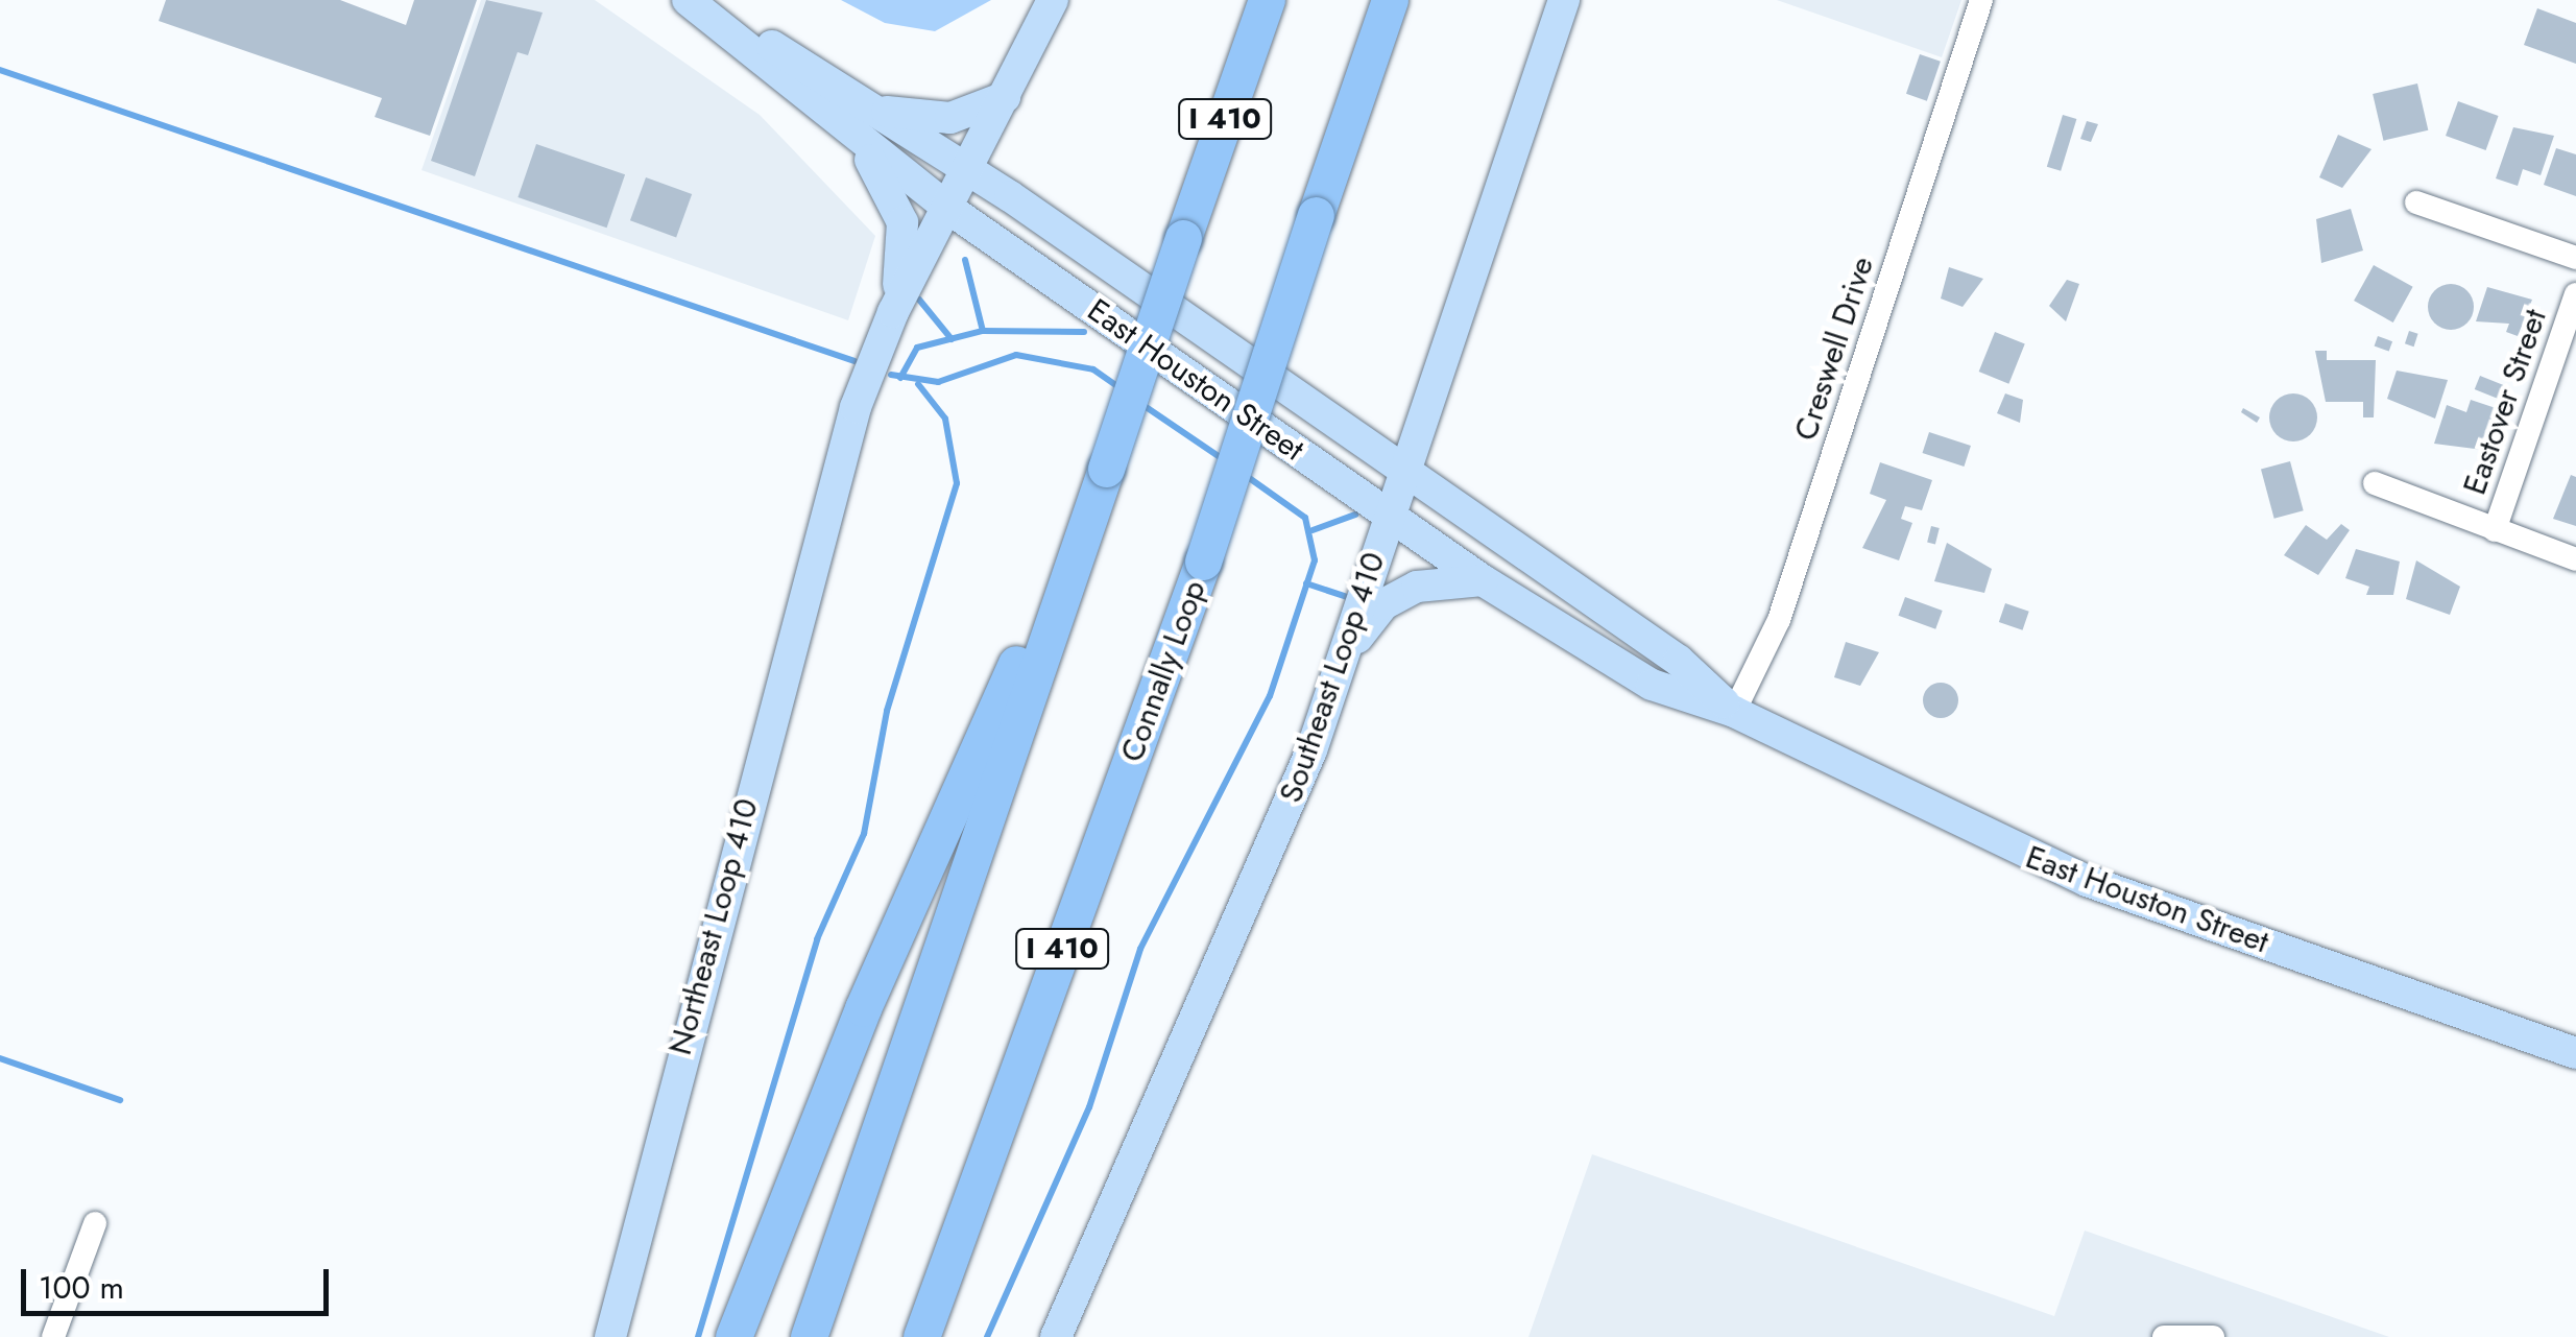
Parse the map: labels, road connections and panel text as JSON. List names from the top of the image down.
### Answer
{
  "streets": {
    "highway": ["I 410", "Connally Loop"],
    "main road": ["East Houston Street", "Southeast Loop 410", "Northeast Loop 410"],
    "street": ["Creswell Drive", "Eastover Street"]
  },
  "crossings": [
    ["Creswell Drive", "East Houston Street"],
    ["East Houston Street", "Southeast Loop 410"]
  ],
  "scale_bar": "100 m"
}
